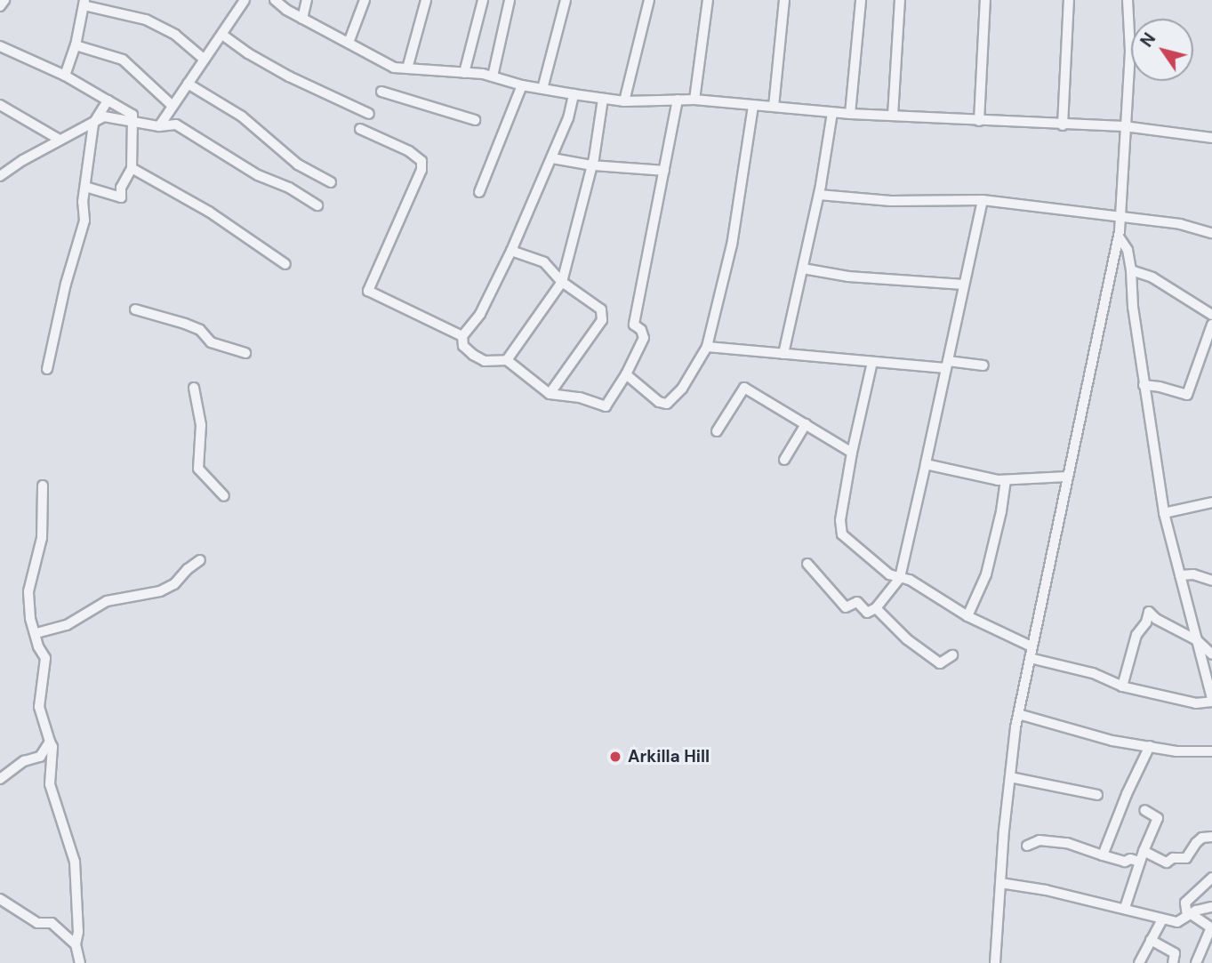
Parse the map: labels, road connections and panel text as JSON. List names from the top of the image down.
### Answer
{
  "places": ["Arkilla Hill"],
  "north": "top left"
}
